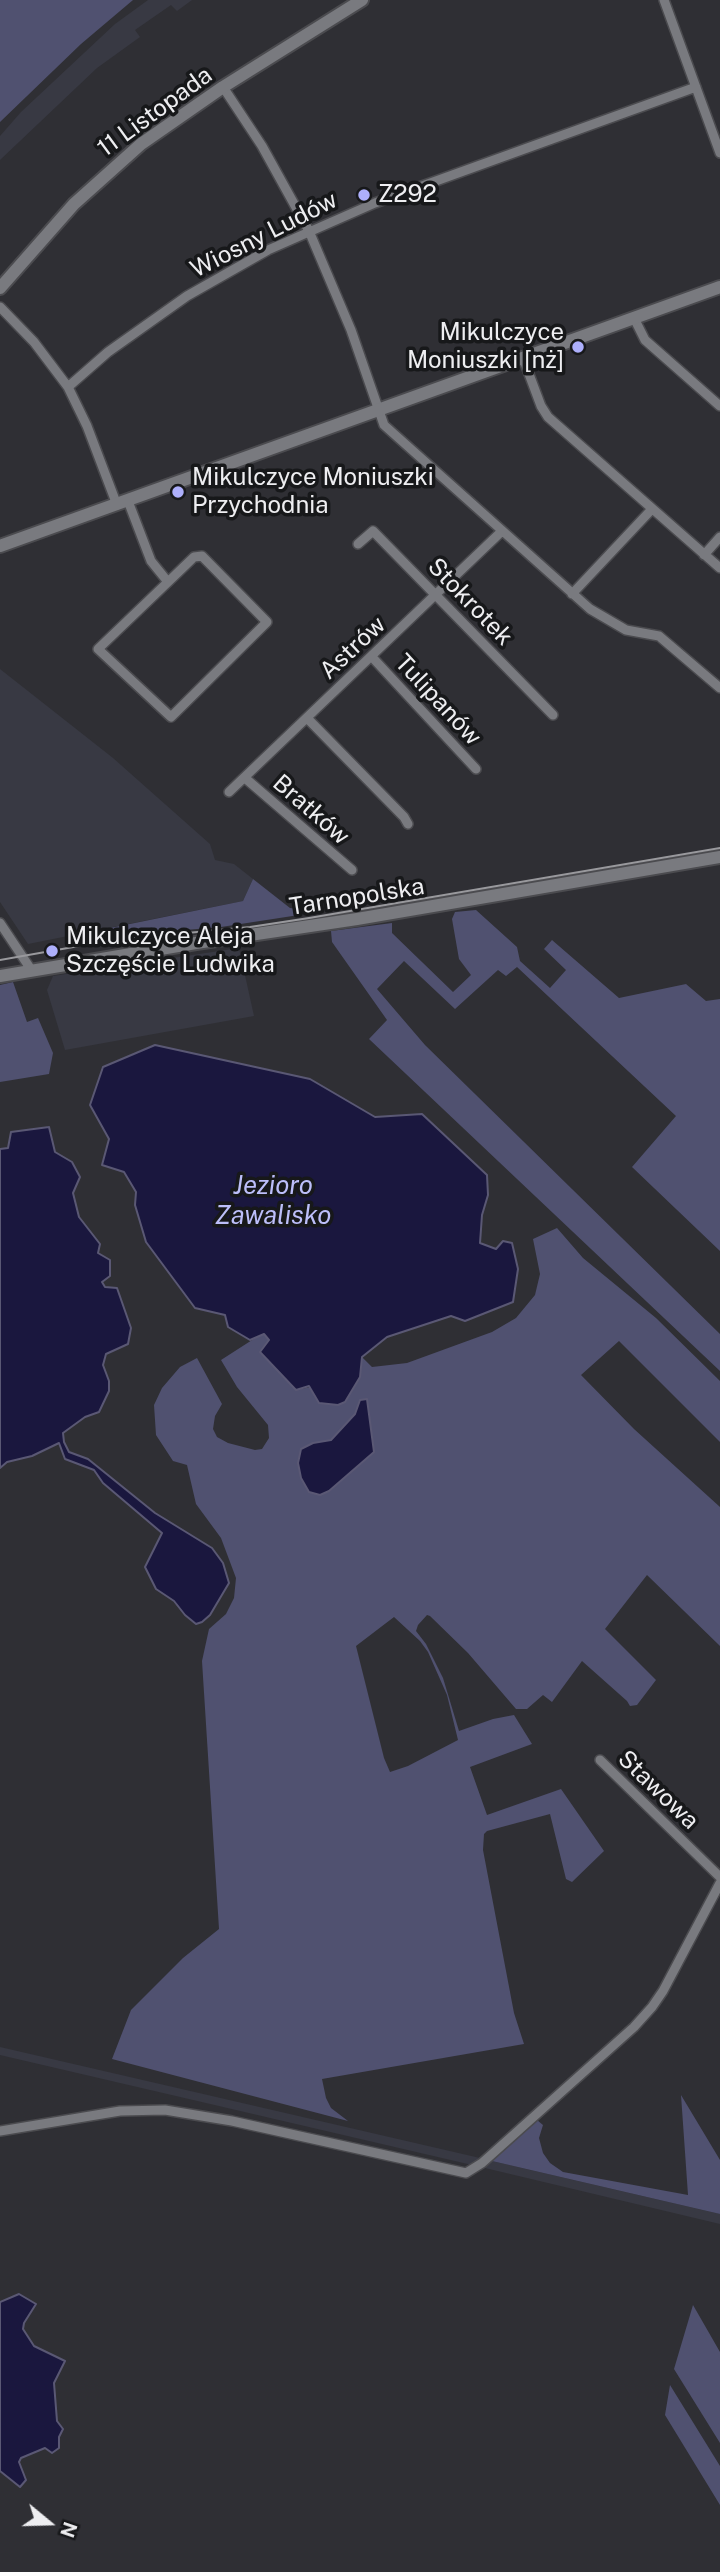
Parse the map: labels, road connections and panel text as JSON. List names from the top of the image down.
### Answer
{
  "streets": {
    "street": [
      "11 Listopada",
      "Wiosny Ludów",
      "Stokrotek",
      "Astrów",
      "Tulipanów",
      "Bratków",
      "Tarnopolska",
      "Stawowa"
    ]
  },
  "crossings": [
    ["Stokrotek", "Astrów"],
    ["Astrów", "Tulipanów"],
    ["Astrów", "Bratków"]
  ],
  "water": ["Jezioro Zawalisko"],
  "places": [
    "Z292",
    "Mikulczyce Moniuszki [nż]",
    "Mikulczyce Moniuszki Przychodnia",
    "Mikulczyce Aleja Szczęście Ludwika"
  ],
  "north": "right"
}
